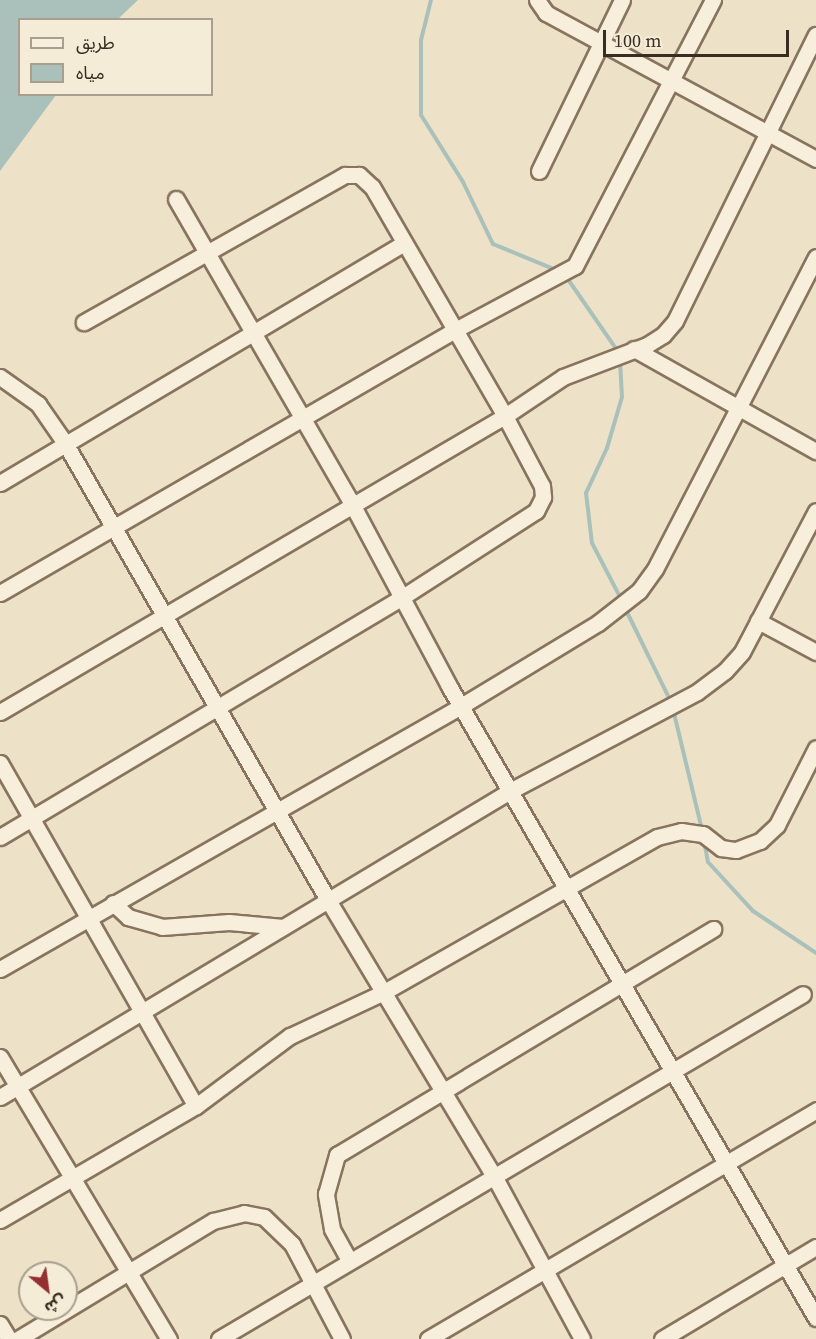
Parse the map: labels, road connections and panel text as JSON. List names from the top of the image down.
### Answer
{
  "legend": ["طريق", "مياه"],
  "scale_bar": "100 m",
  "north": "bottom right"
}
